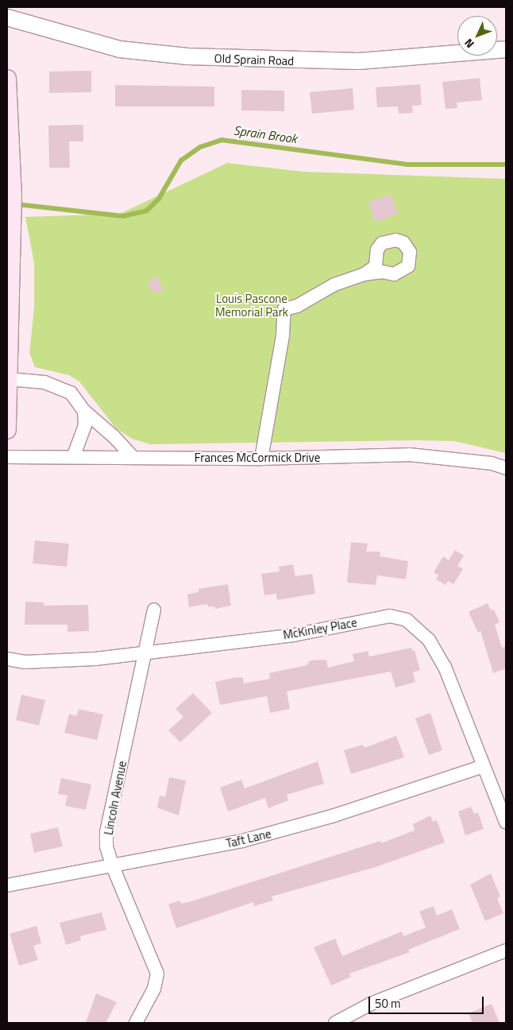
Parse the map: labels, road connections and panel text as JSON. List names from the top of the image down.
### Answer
{
  "streets": {
    "street": [
      "Old Sprain Road",
      "Frances McCormick Drive",
      "McKinley Place",
      "Lincoln Avenue",
      "Taft Lane"
    ]
  },
  "crossings": [
    ["McKinley Place", "Lincoln Avenue"],
    ["McKinley Place", "Taft Lane"],
    ["Lincoln Avenue", "Taft Lane"]
  ],
  "water": ["Sprain Brook"],
  "parks": ["Louis Pascone Memorial Park"],
  "scale_bar": "50 m",
  "north": "bottom left"
}
